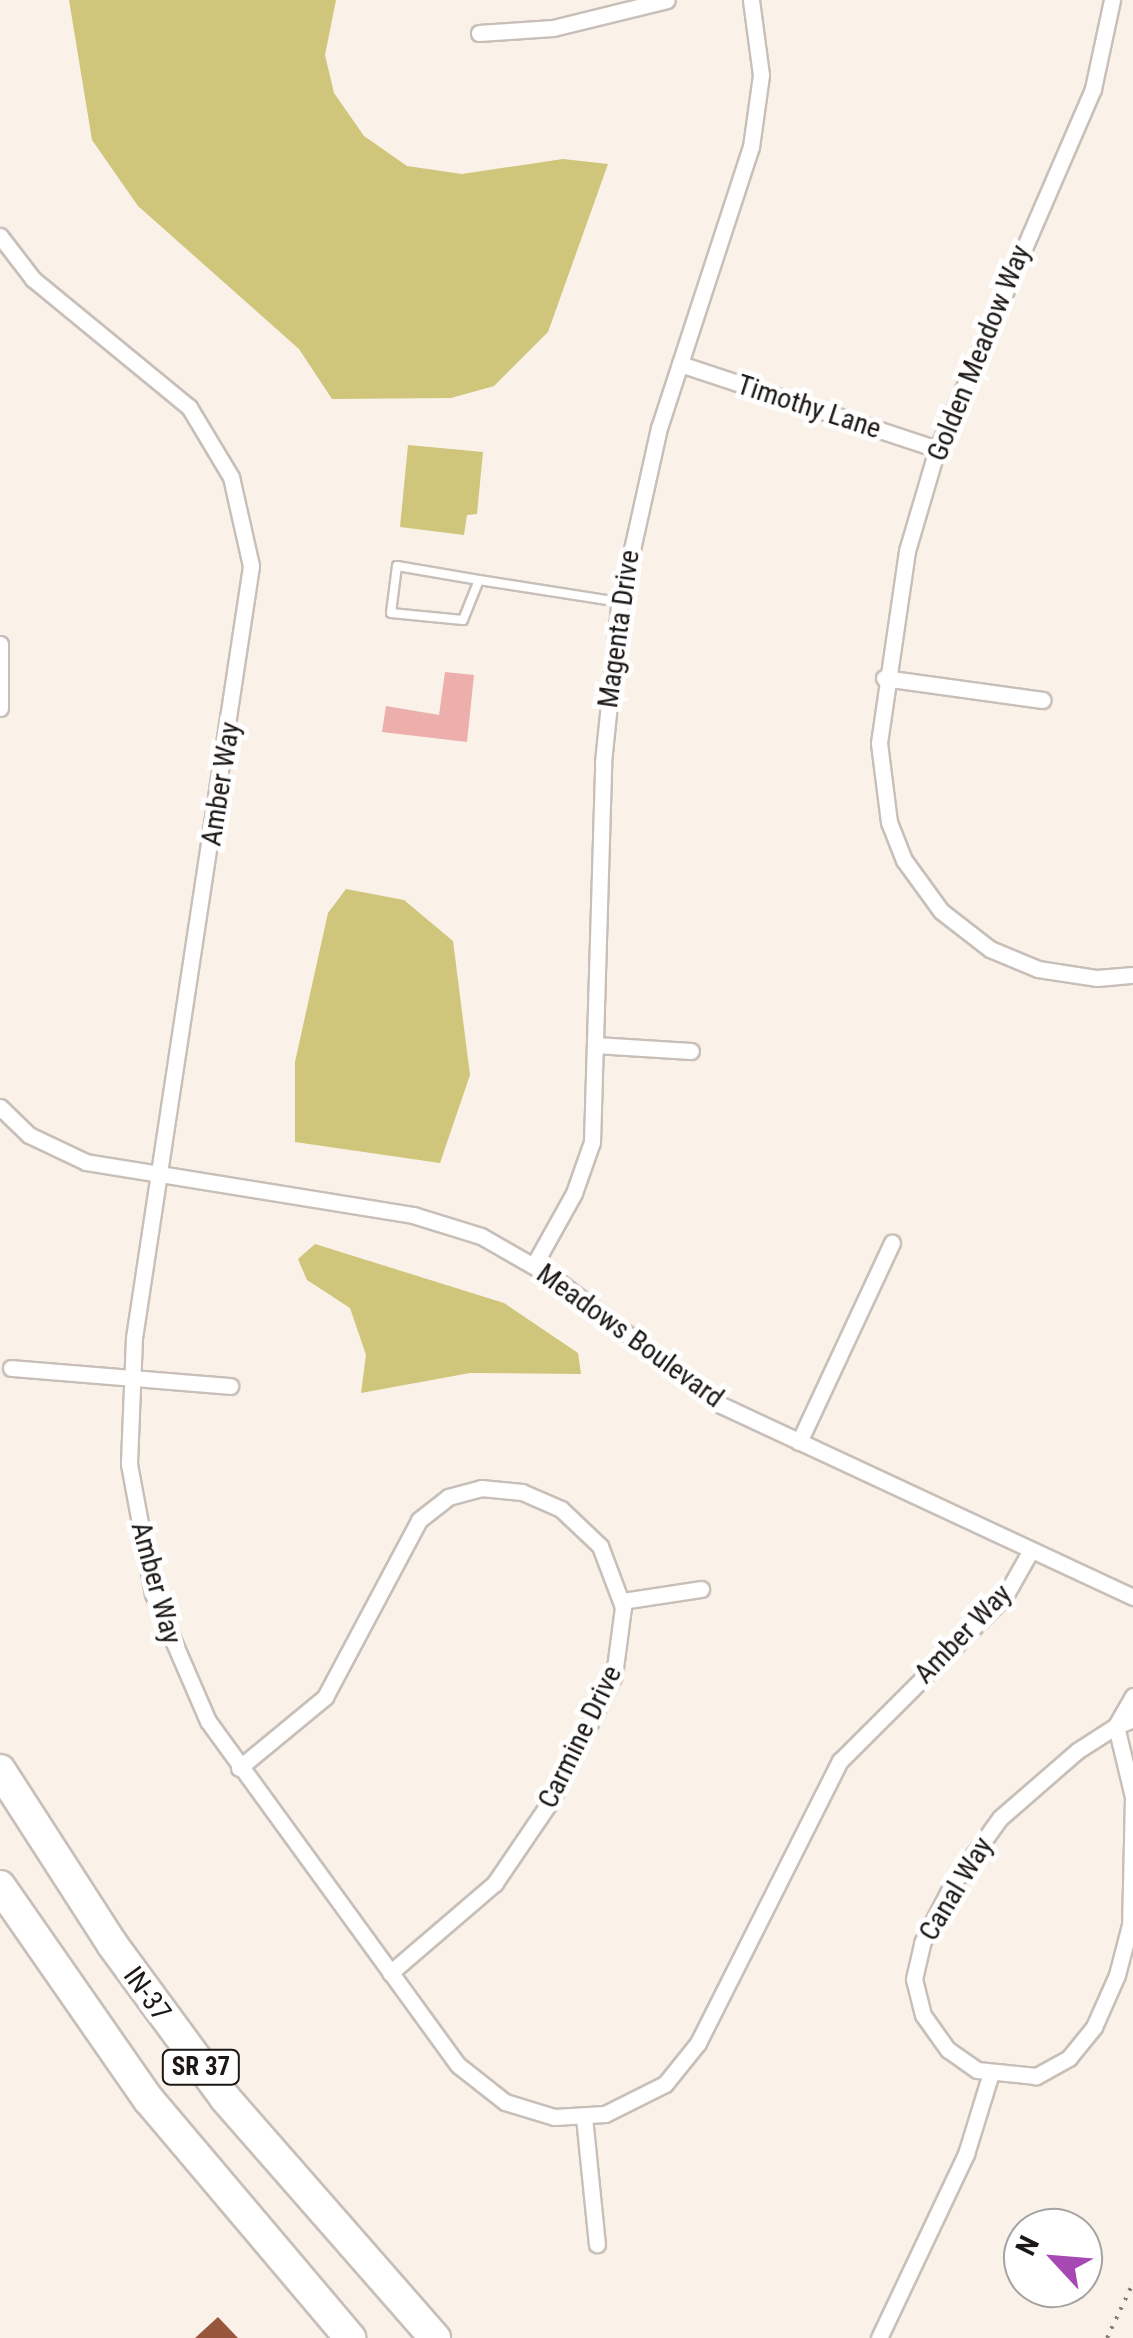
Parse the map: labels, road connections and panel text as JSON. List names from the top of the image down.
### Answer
{
  "streets": {
    "highway": ["IN-37", "SR 37"],
    "street": [
      "Golden Meadow Way",
      "Timothy Lane",
      "Magenta Drive",
      "Amber Way",
      "Meadows Boulevard",
      "Carmine Drive",
      "Canal Way"
    ]
  },
  "crossings": [
    ["Golden Meadow Way", "Timothy Lane"],
    ["Timothy Lane", "Magenta Drive"],
    ["Magenta Drive", "Meadows Boulevard"],
    ["Amber Way", "Meadows Boulevard"],
    ["Amber Way", "Carmine Drive"]
  ],
  "north": "top left"
}
